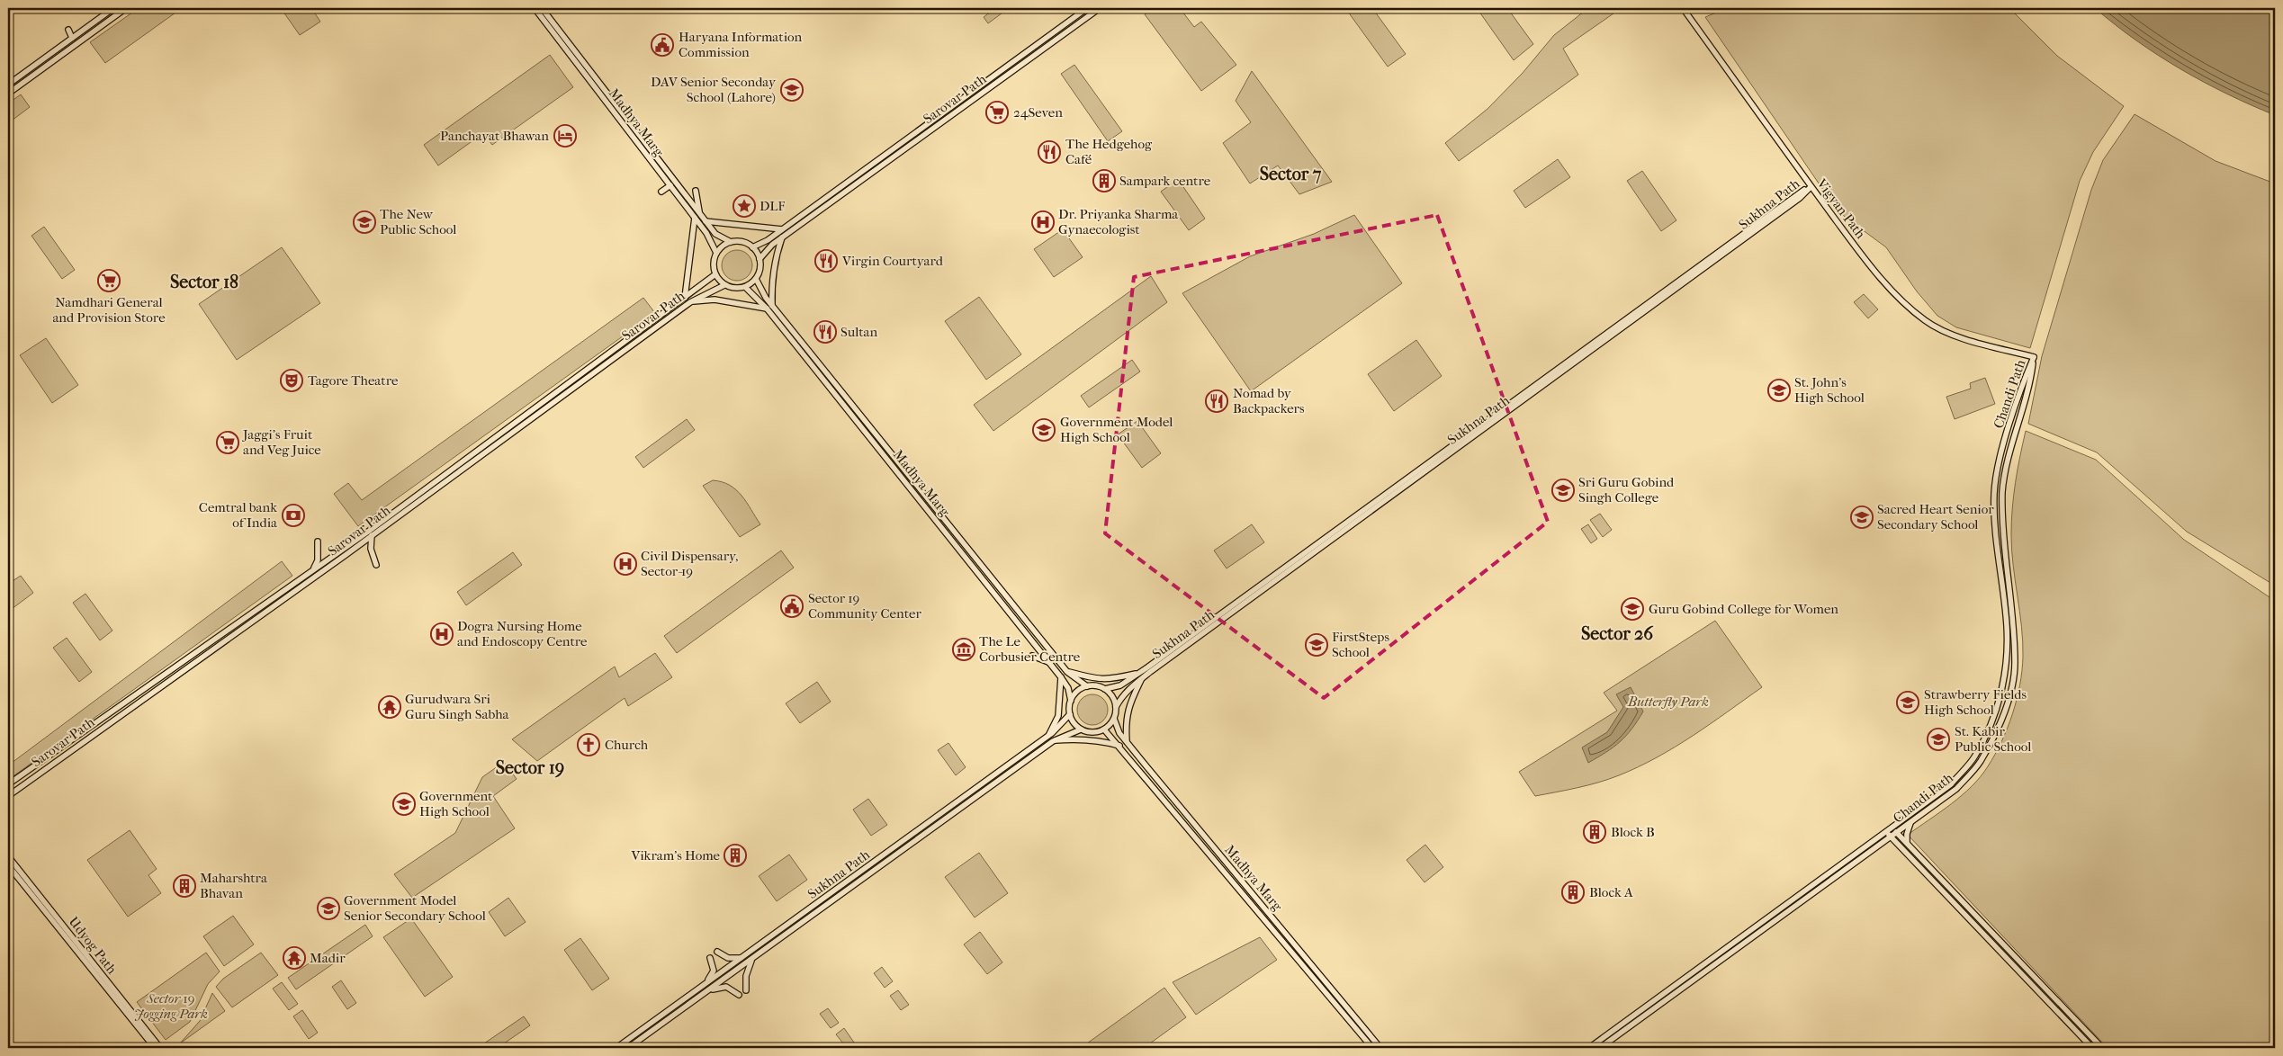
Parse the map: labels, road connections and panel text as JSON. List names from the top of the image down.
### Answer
{
  "streets": {
    "main road": [
      "Sarovar Path",
      "Madhya Marg",
      "Sukhna Path",
      "Vigyan Path",
      "Chandi Path",
      "Udyog Path"
    ]
  },
  "crossings": [
    ["Sarovar Path", "Madhya Marg"],
    ["Madhya Marg", "Sukhna Path"],
    ["Sukhna Path", "Vigyan Path"],
    ["Vigyan Path", "Chandi Path"]
  ],
  "districts": [
    "Sector 7",
    "Sector 18",
    "Sector 26",
    "Sector 19"
  ],
  "parks": ["Butterfly Park", "Sector 19 Jogging Park"],
  "places": {
    "public building": ["Haryana Information Commission", "Sector 19 Community Center"],
    "school or university": [
      "DAV Senior Seconday School (Lahore)",
      "The New Public School",
      "St. John’s High School",
      "Government Model High School",
      "Sri Guru Gobind Singh College",
      "Sacred Heart Senior Secondary School",
      "Guru Gobind College for Women",
      "FirstSteps School",
      "Strawberry Fields High School",
      "St. Kabir Public School",
      "Government High School",
      "Government Model Senior Secondary School"
    ],
    "supermarket": ["24Seven", "Namdhari General and Provision Store", "Jaggi's Fruit and Veg Juice"],
    "hotel": ["Panchayat Bhawan"],
    "restaurant": [
      "The Hedgehog Café",
      "Virgin Courtyard",
      "Sultan",
      "Nomad by Backpackers"
    ],
    "building": [
      "Sampark centre",
      "Block B",
      "Vikram's Home",
      "Maharshtra Bhavan",
      "Block A"
    ],
    "place": ["DLF"],
    "hospital": ["Dr. Priyanka Sharma Gynaecologist", "Civil Dispensary, Sector-19", "Dogra Nursing Home and Endoscopy Centre"],
    "theatre": ["Tagore Theatre"],
    "bank": ["Cemtral bank of India"],
    "museum": ["The Le Corbusier Centre"],
    "temple": ["Gurudwara Sri Guru Singh Sabha", "Madir"],
    "church": ["Church"]
  }
}
